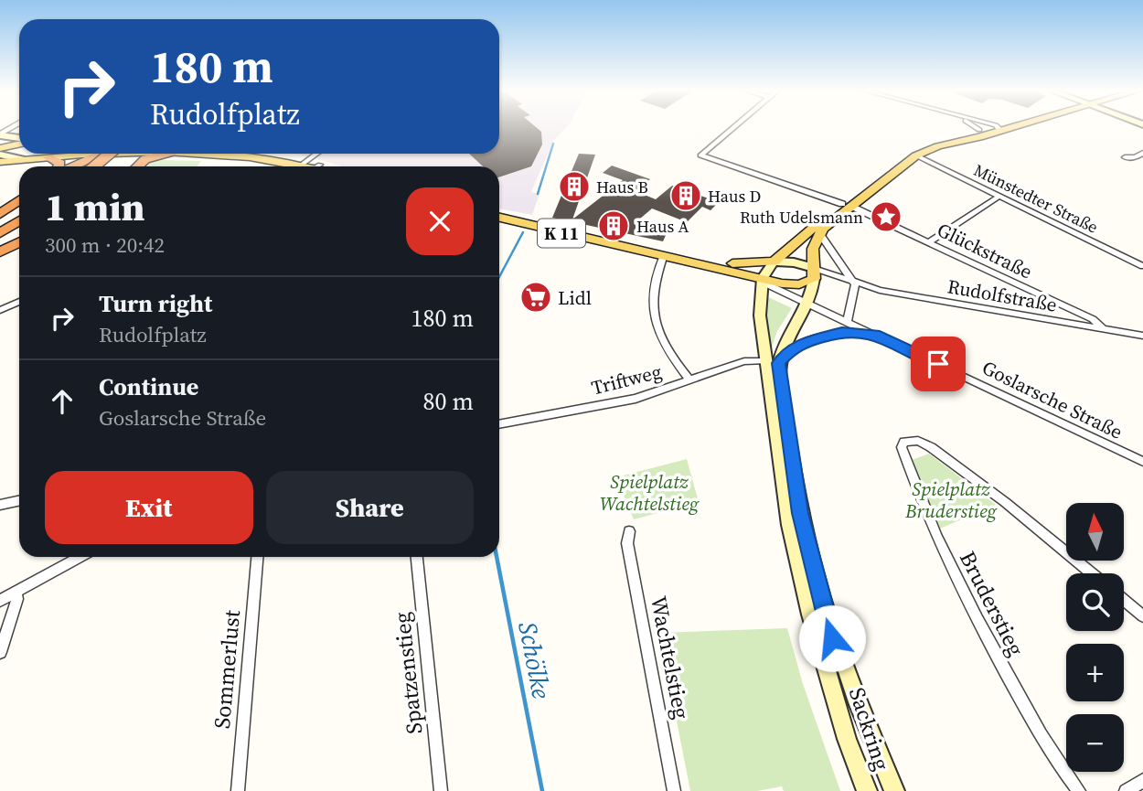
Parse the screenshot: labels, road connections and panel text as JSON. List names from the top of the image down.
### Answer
{
  "streets": {
    "main road": ["K 11", "Sackring"],
    "street": [
      "Münstedter Straße",
      "Glückstraße",
      "Rudolfstraße",
      "Triftweg",
      "Goslarsche Straße",
      "Bruderstieg",
      "Wachtelstieg",
      "Sommerlust",
      "Spatzenstieg"
    ]
  },
  "crossings": [
    ["K 11", "Rudolfstraße"],
    ["K 11", "Goslarsche Straße"],
    ["K 11", "Sackring"],
    ["Glückstraße", "Rudolfstraße"],
    ["Triftweg", "Sackring"],
    ["Goslarsche Straße", "Sackring"]
  ],
  "water": ["Schölke"],
  "parks": ["Spielplatz Wachtelstieg", "Spielplatz Bruderstieg"],
  "places": {
    "building": ["Haus B", "Haus D", "Haus A"],
    "place": ["Ruth Udelsmann"],
    "supermarket": ["Lidl"]
  },
  "north": "top",
  "page": {
    "turn": ["180 m", "Rudolfplatz"],
    "heading": ["1 min", "300 m · 20:42"],
    "list": [
      {
        "name": "Turn right",
        "note": "Rudolfplatz",
        "value": "180 m"
      },
      {
        "name": "Continue",
        "note": "Goslarsche Straße",
        "value": "80 m"
      }
    ],
    "buttons": ["Exit", "Share"],
    "map_buttons": ["+", "−"]
  }
}
